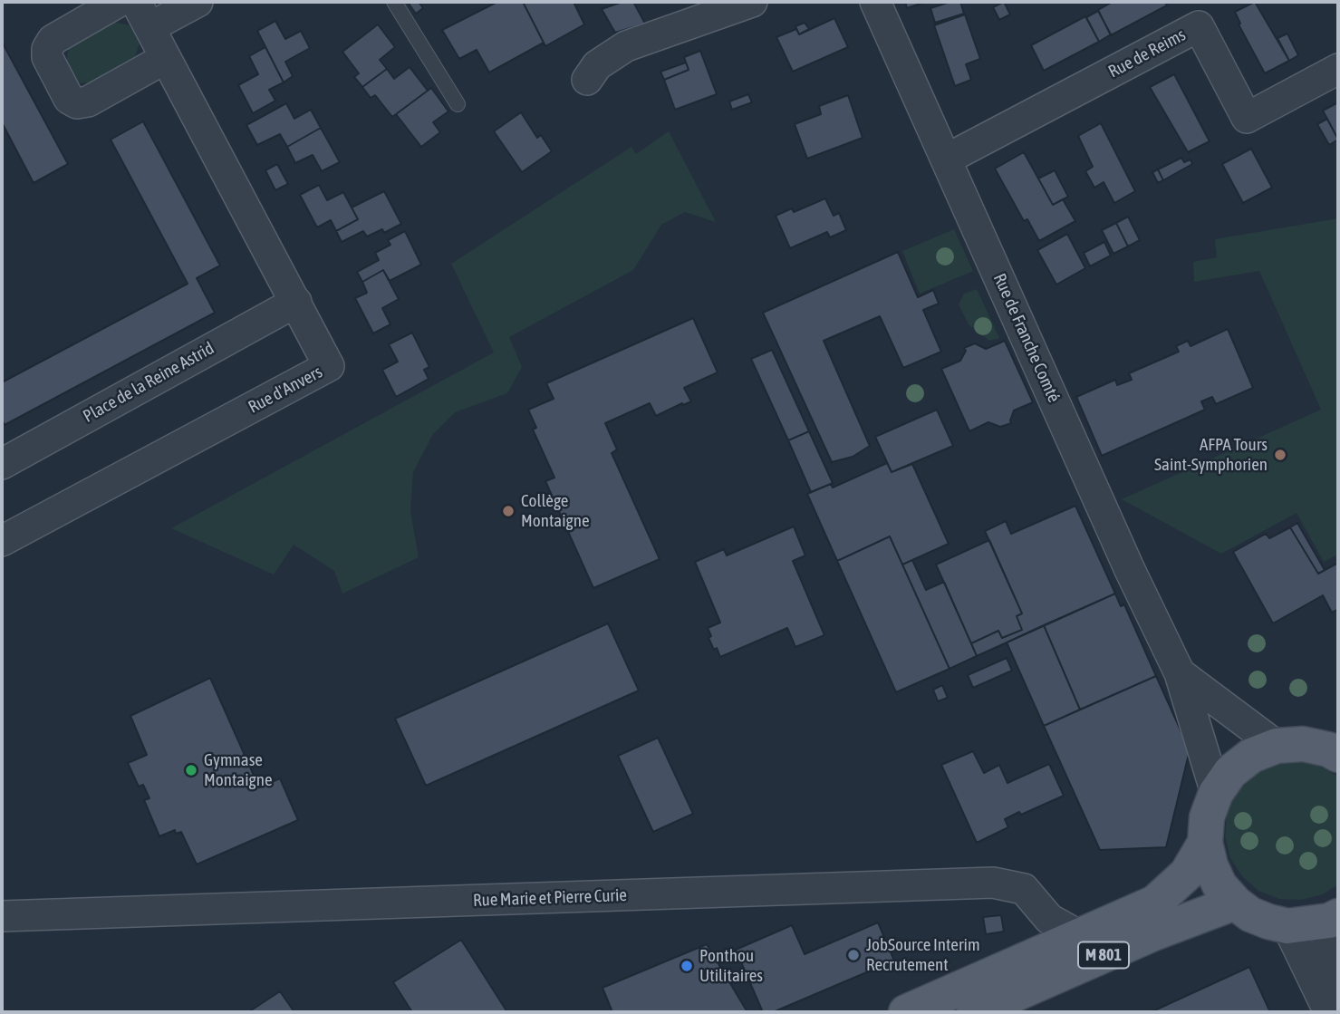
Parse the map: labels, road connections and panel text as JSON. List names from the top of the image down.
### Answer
{
  "streets": {
    "main road": ["M 801"],
    "street": [
      "Rue de Reims",
      "Rue de Franche Comté",
      "Place de la Reine Astrid",
      "Rue d'Anvers",
      "Rue Marie et Pierre Curie"
    ]
  },
  "crossings": [
    ["Rue de Reims", "Rue de Franche Comté"],
    ["Rue de Franche Comté", "M 801"],
    ["Place de la Reine Astrid", "Rue d'Anvers"],
    ["Rue Marie et Pierre Curie", "M 801"]
  ],
  "places": [
    "AFPA Tours Saint-Symphorien",
    "Collège Montaigne",
    "Gymnase Montaigne",
    "JobSource Interim Recrutement",
    "Ponthou Utilitaires"
  ]
}
